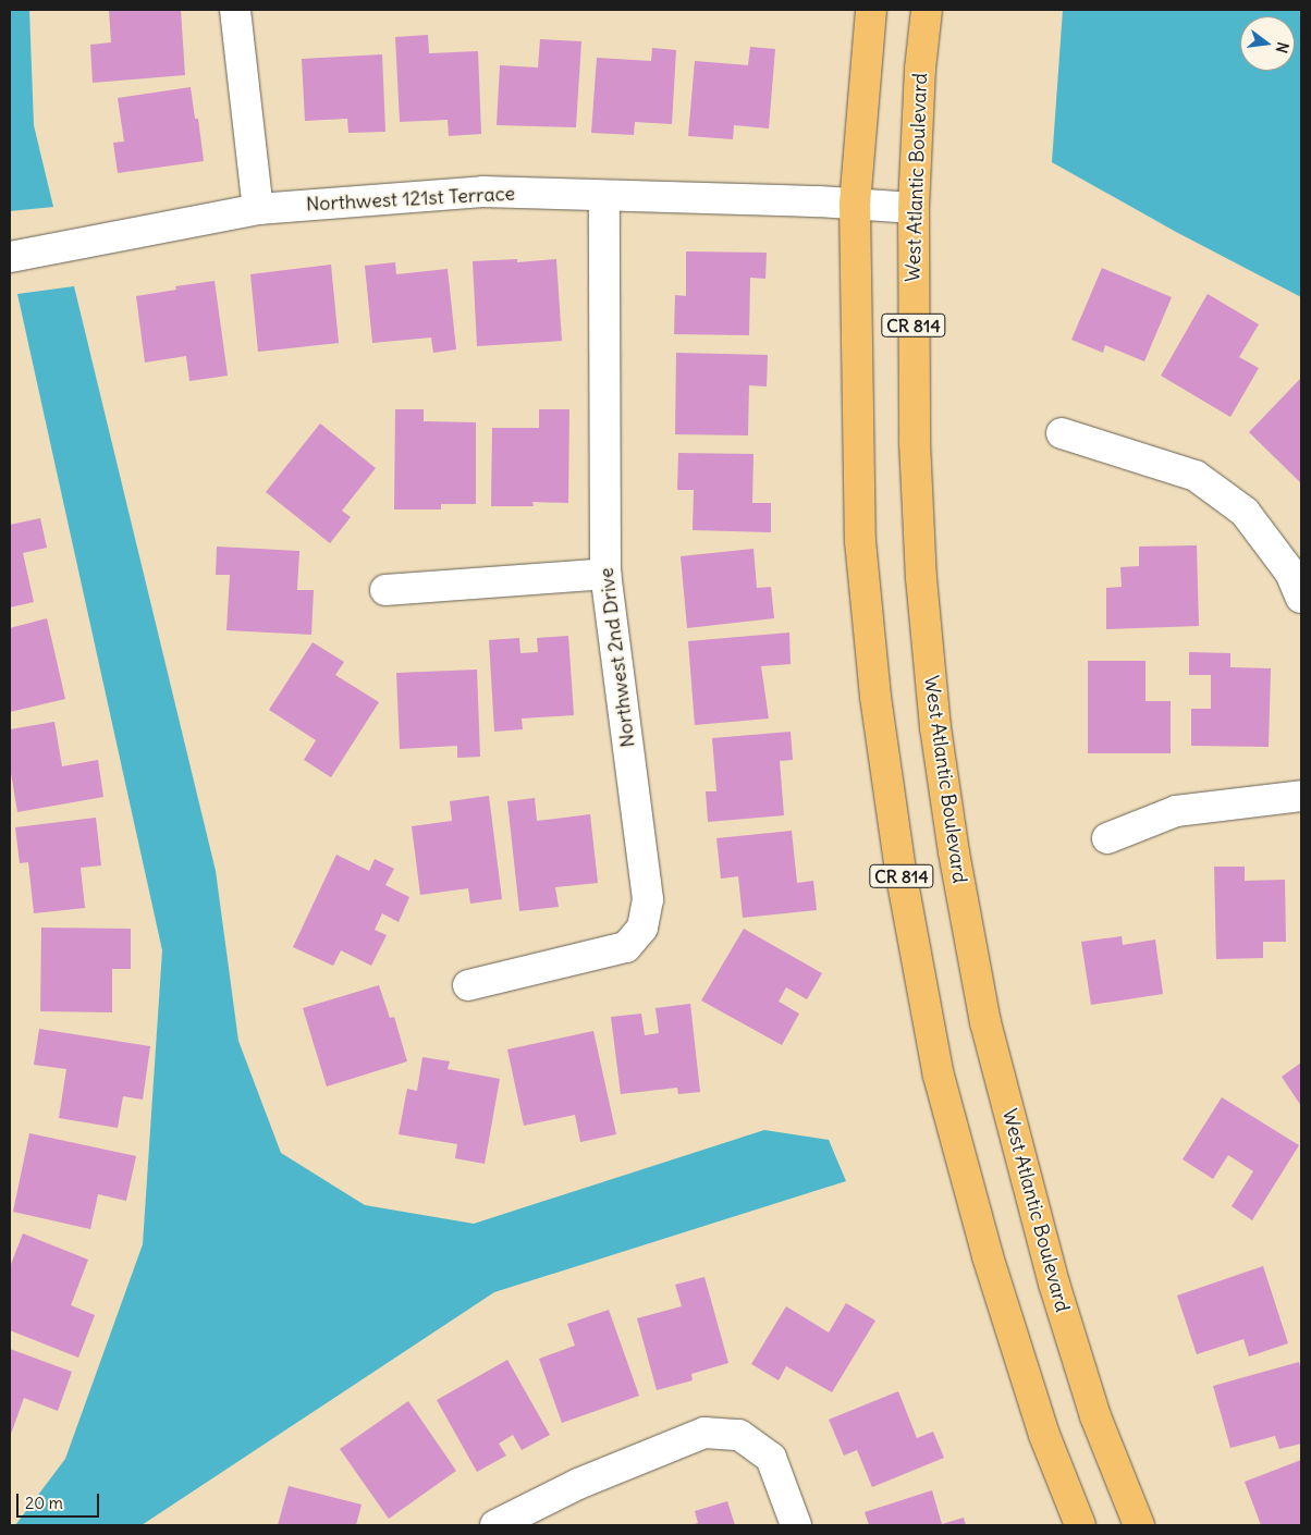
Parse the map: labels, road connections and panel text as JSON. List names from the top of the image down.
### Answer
{
  "streets": {
    "main road": ["West Atlantic Boulevard", "CR 814"],
    "street": ["Northwest 121st Terrace", "Northwest 2nd Drive"]
  },
  "crossings": [
    ["West Atlantic Boulevard", "Northwest 121st Terrace"],
    ["Northwest 121st Terrace", "CR 814"],
    ["Northwest 121st Terrace", "Northwest 2nd Drive"]
  ],
  "scale_bar": "20 m",
  "north": "right"
}
